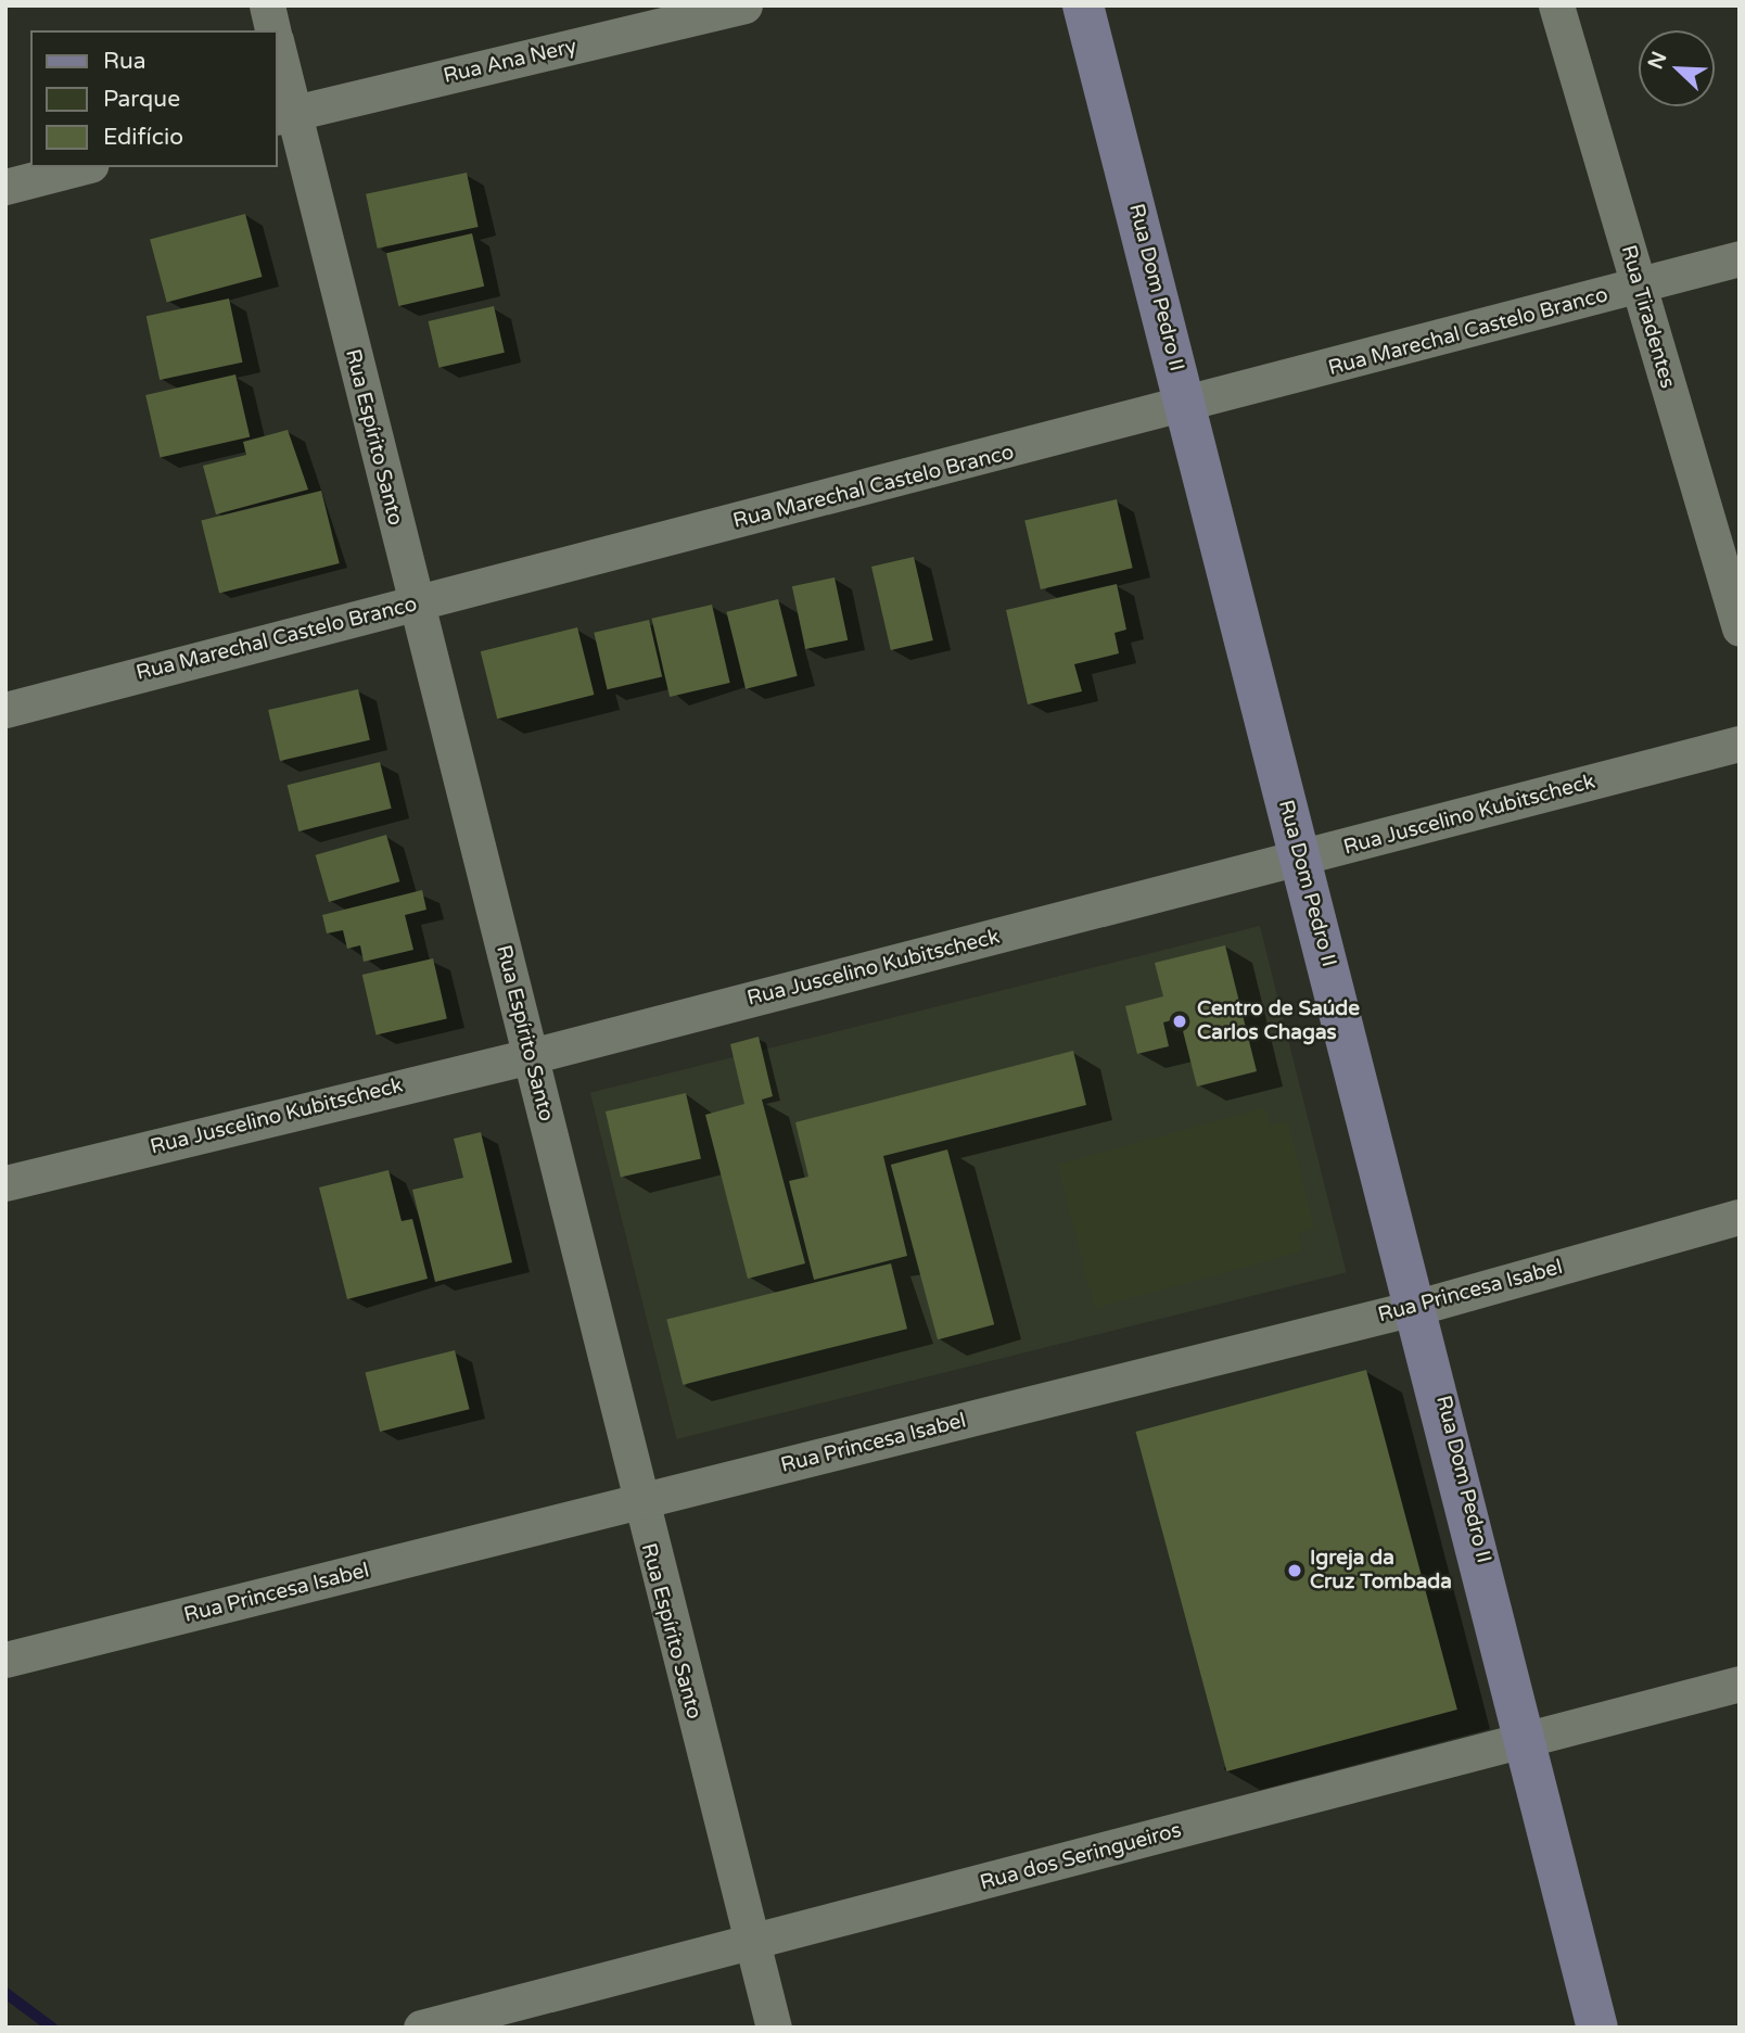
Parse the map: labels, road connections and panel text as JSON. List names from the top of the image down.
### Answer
{
  "streets": {
    "street": [
      "Rua Ana Nery",
      "Rua Dom Pedro II",
      "Rua Tiradentes",
      "Rua Marechal Castelo Branco",
      "Rua Espírito Santo",
      "Rua Juscelino Kubitscheck",
      "Rua Princesa Isabel",
      "Rua dos Seringueiros"
    ]
  },
  "crossings": [
    ["Rua Ana Nery", "Rua Espírito Santo"],
    ["Rua Dom Pedro II", "Rua Marechal Castelo Branco"],
    ["Rua Dom Pedro II", "Rua Juscelino Kubitscheck"],
    ["Rua Dom Pedro II", "Rua Princesa Isabel"],
    ["Rua Dom Pedro II", "Rua dos Seringueiros"],
    ["Rua Tiradentes", "Rua Marechal Castelo Branco"],
    ["Rua Marechal Castelo Branco", "Rua Espírito Santo"],
    ["Rua Espírito Santo", "Rua Juscelino Kubitscheck"],
    ["Rua Espírito Santo", "Rua Princesa Isabel"],
    ["Rua Espírito Santo", "Rua dos Seringueiros"]
  ],
  "places": ["Centro de Saúde Carlos Chagas", "Igreja da Cruz Tombada"],
  "legend": ["Rua", "Parque", "Edifício"],
  "north": "top left"
}
